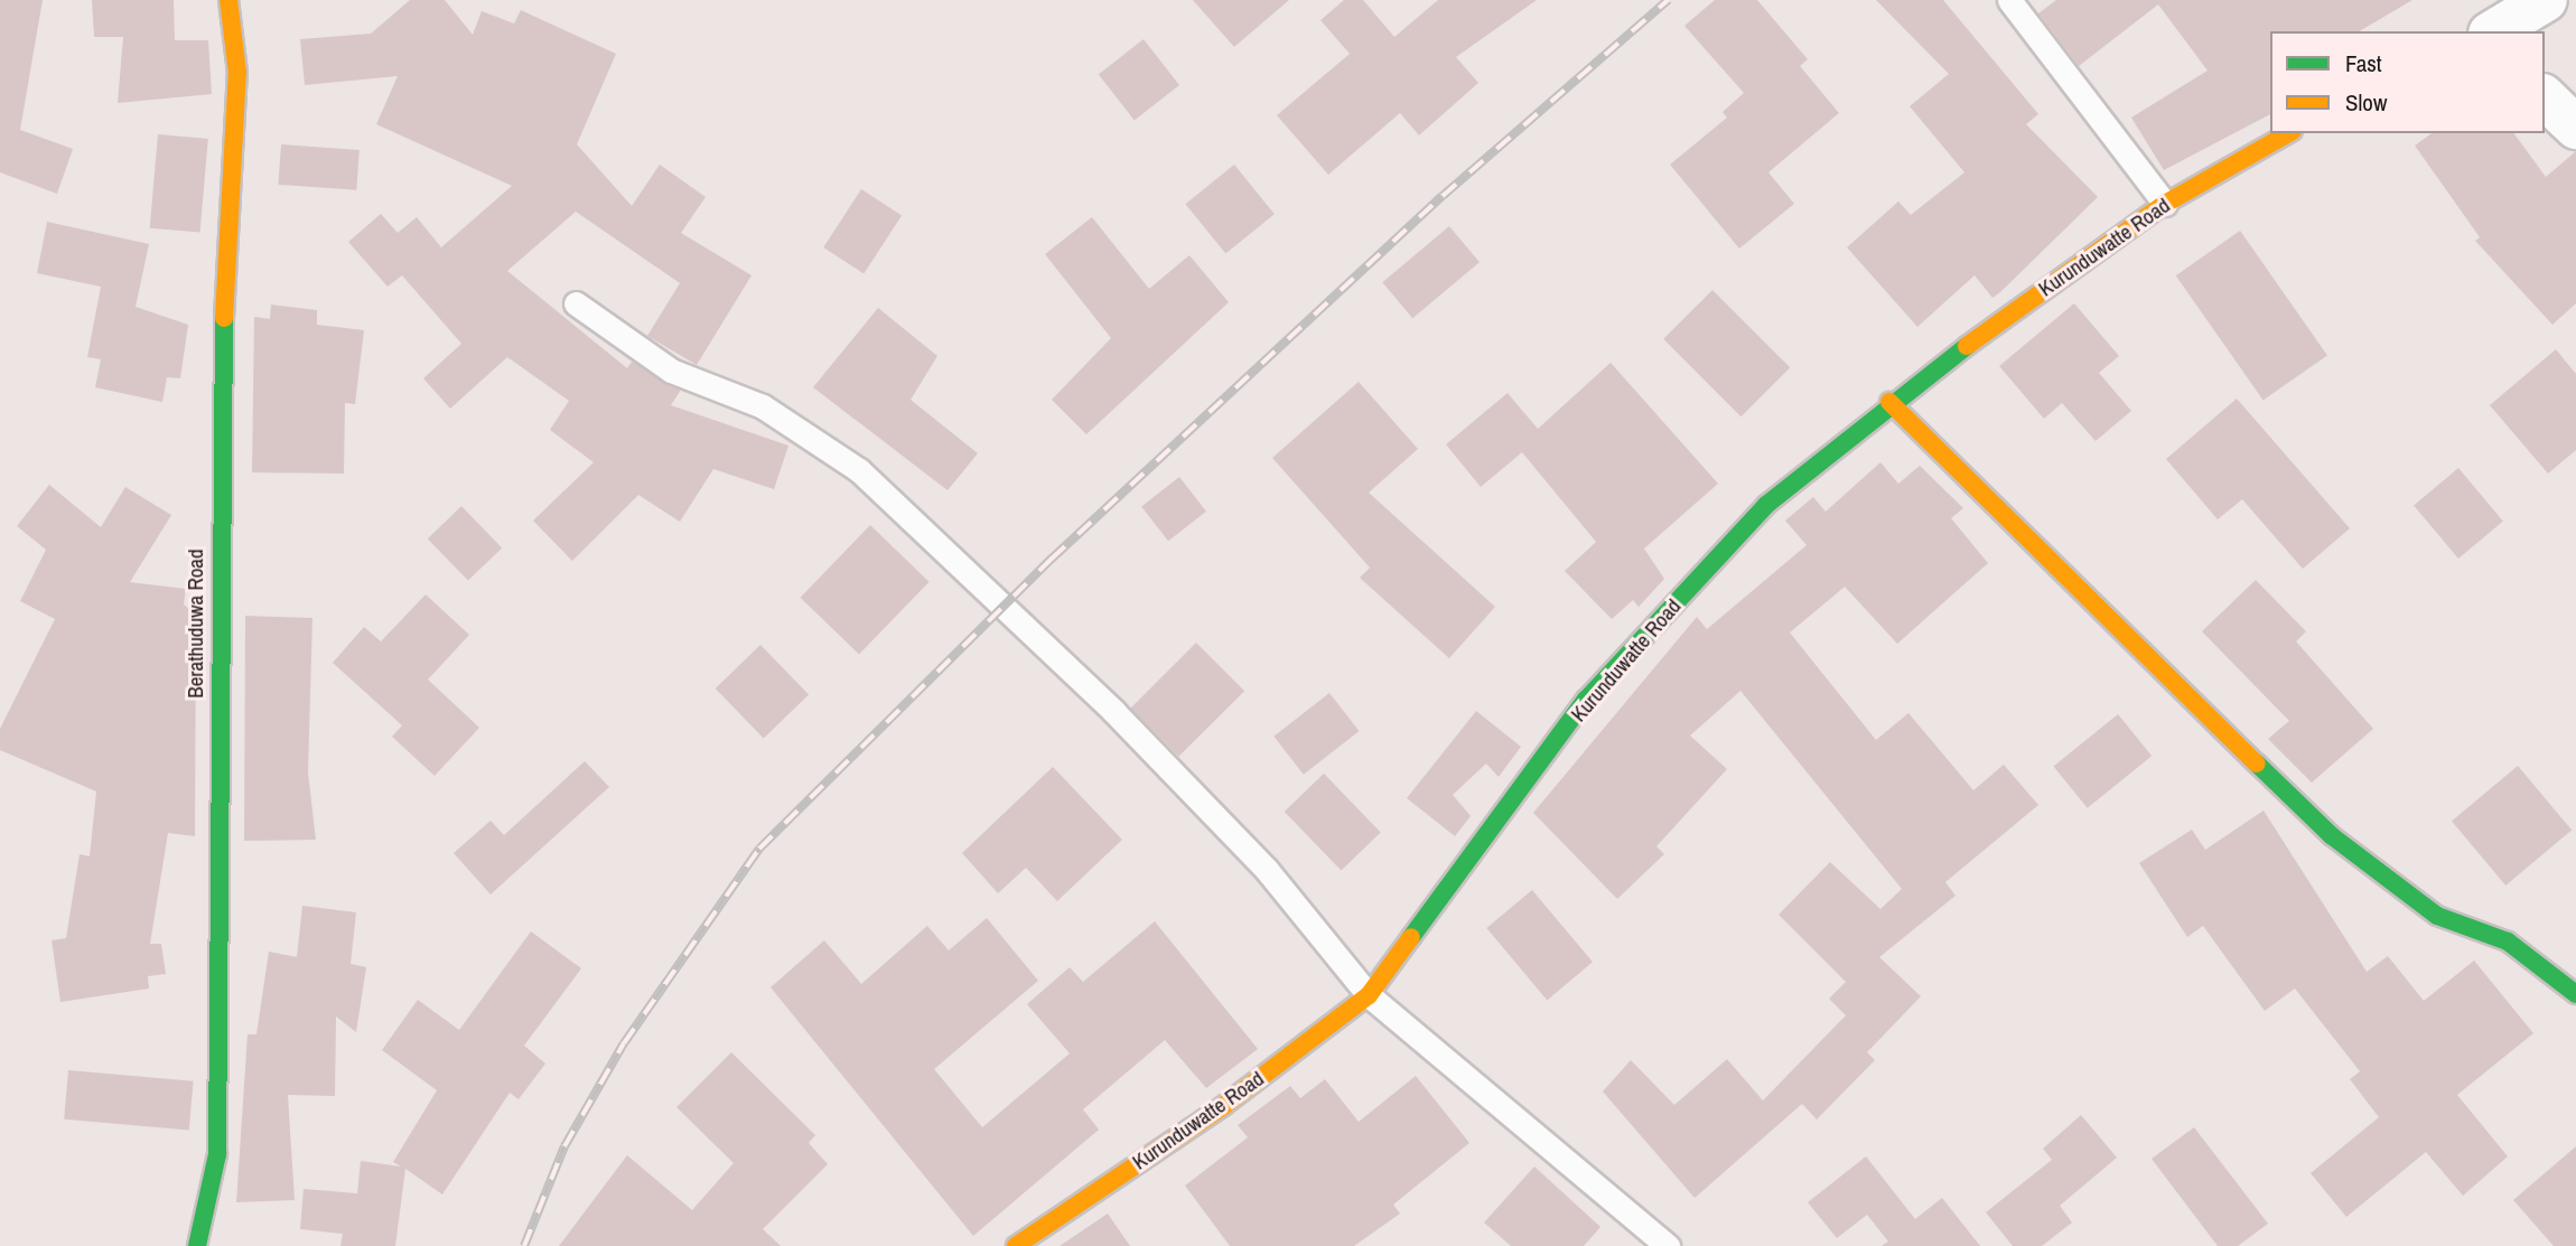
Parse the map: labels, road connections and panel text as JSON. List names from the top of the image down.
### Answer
{
  "streets": {
    "street": ["Kurunduwatte Road", "Berathuduwa Road"]
  },
  "legend": ["Fast", "Slow"]
}
